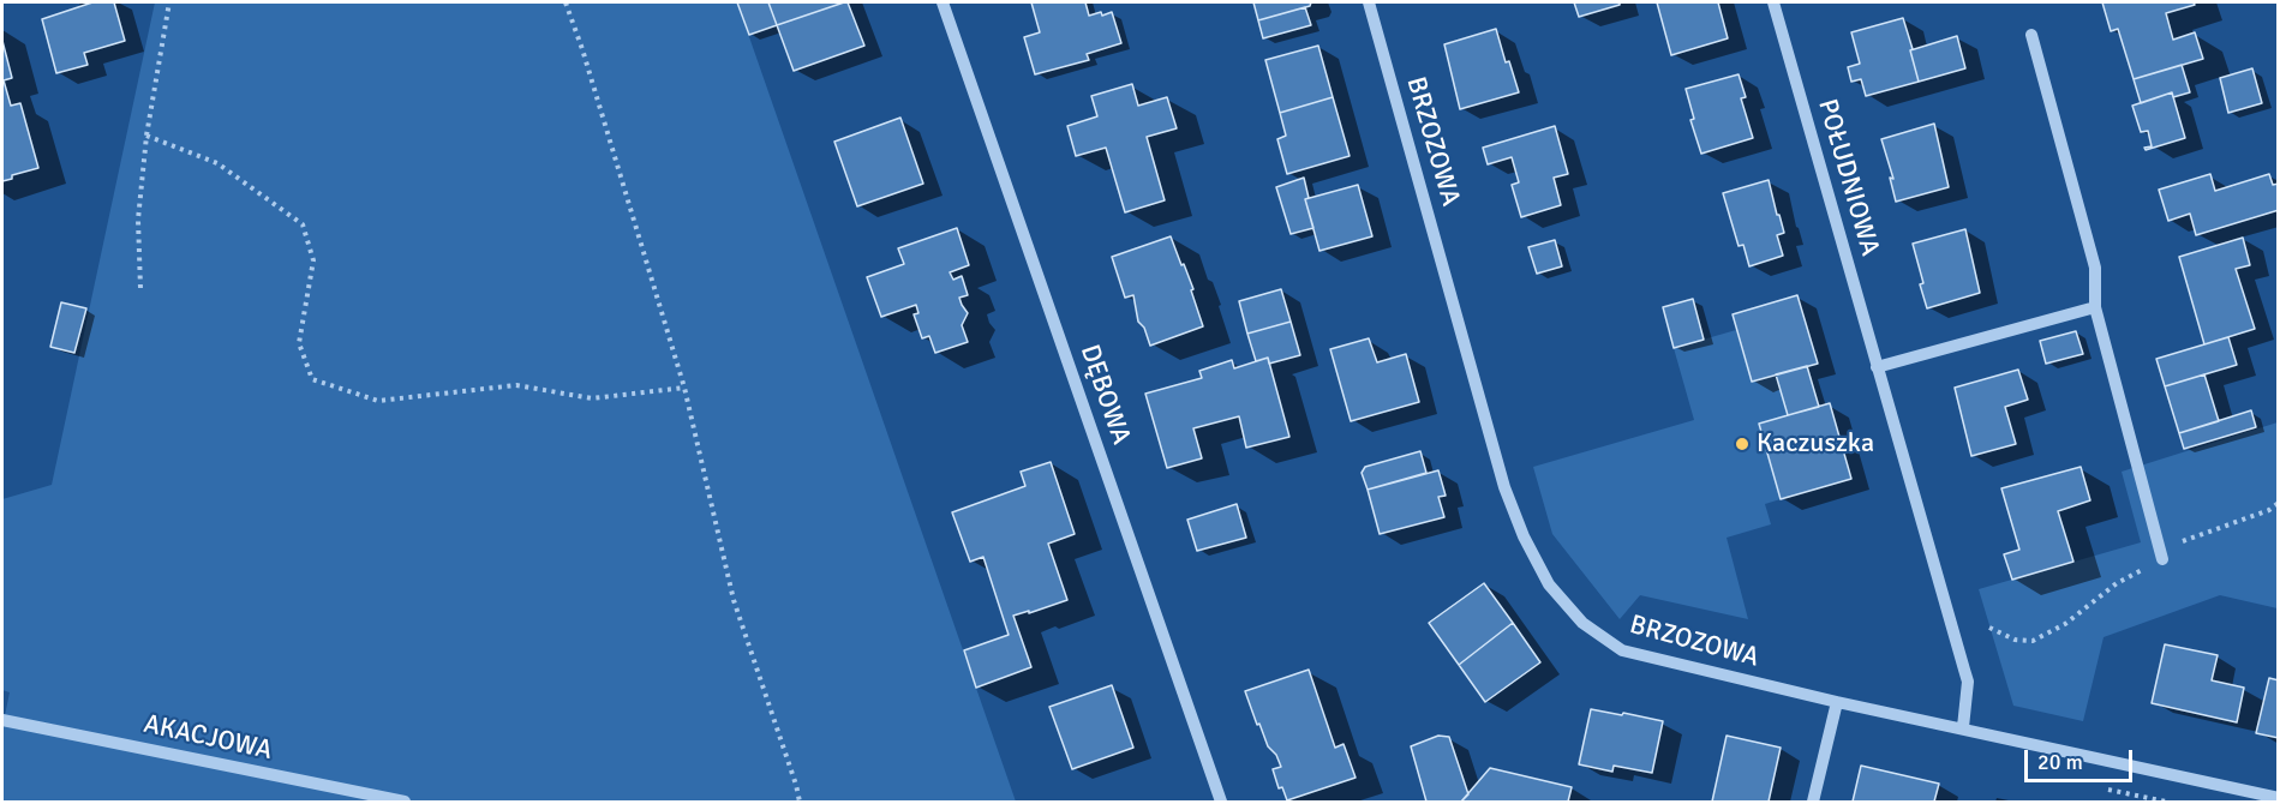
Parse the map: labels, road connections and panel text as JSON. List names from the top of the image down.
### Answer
{
  "streets": {
    "street": [
      "BRZOZOWA",
      "POŁUDNIOWA",
      "DĘBOWA",
      "AKACJOWA"
    ]
  },
  "crossings": [
    ["BRZOZOWA", "POŁUDNIOWA"]
  ],
  "places": ["Kaczuszka"],
  "scale_bar": "20 m"
}
